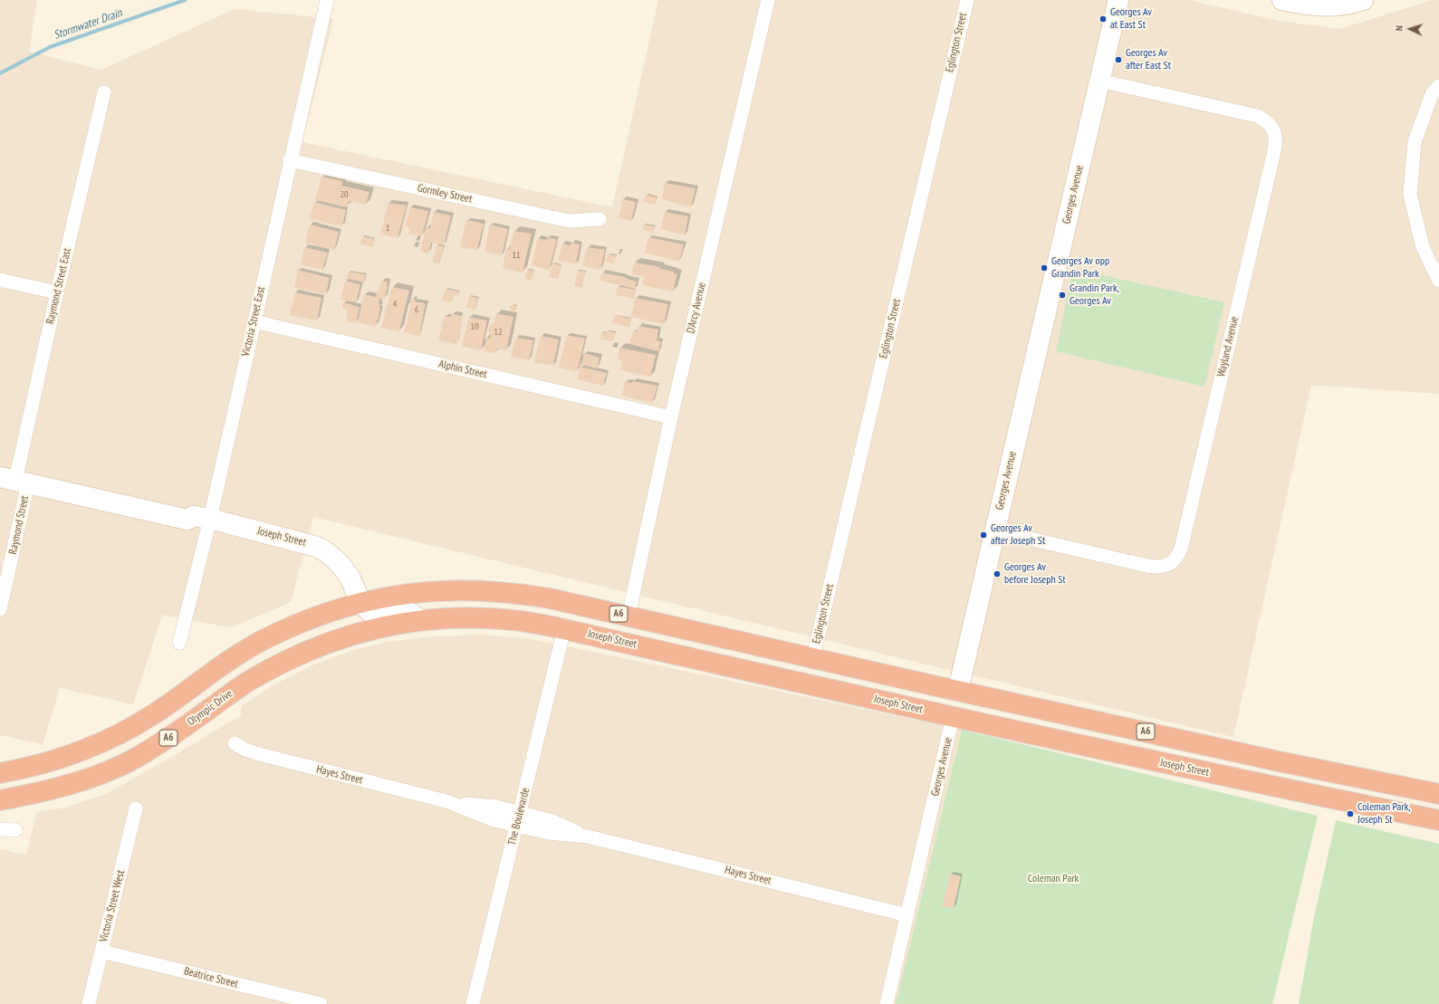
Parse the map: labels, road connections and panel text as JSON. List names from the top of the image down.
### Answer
{
  "streets": {
    "highway": [
      "Georges Avenue",
      "Joseph Street",
      "A6",
      "Olympic Drive"
    ],
    "street": [
      "Eglington Street",
      "Gormley Street",
      "Raymond Street East",
      "D'Arcy Avenue",
      "Victoria Street East",
      "Wayland Avenue",
      "Alphin Street",
      "Raymond Street",
      "Hayes Street",
      "The Boulevarde",
      "Victoria Street West",
      "Beatrice Street"
    ]
  },
  "crossings": [
    ["Eglington Street", "A6"],
    ["Gormley Street", "Victoria Street East"],
    ["Georges Avenue", "Wayland Avenue"],
    ["Georges Avenue", "Joseph Street"],
    ["Georges Avenue", "A6"],
    ["Georges Avenue", "Hayes Street"],
    ["Raymond Street East", "Raymond Street"],
    ["Raymond Street East", "Joseph Street"],
    ["D'Arcy Avenue", "Alphin Street"],
    ["D'Arcy Avenue", "A6"],
    ["Victoria Street East", "Alphin Street"],
    ["Victoria Street East", "Joseph Street"],
    ["Raymond Street", "Joseph Street"],
    ["Joseph Street", "A6"],
    ["Joseph Street", "Olympic Drive"],
    ["Joseph Street", "The Boulevarde"],
    ["Hayes Street", "The Boulevarde"],
    ["Victoria Street West", "Beatrice Street"]
  ],
  "water": ["Stormwater Drain"],
  "parks": ["Coleman Park"],
  "places": [
    "Georges Av at East St",
    "Georges Av after East St",
    "Georges Av opp Grandin Park",
    "Grandin Park, Georges Av",
    "Georges Av after Joseph St",
    "Georges Av before Joseph St",
    "Coleman Park, Joseph St"
  ],
  "house_numbers": [
    "20",
    "1",
    "11",
    "4",
    "6",
    "10",
    "12"
  ],
  "north": "left"
}
